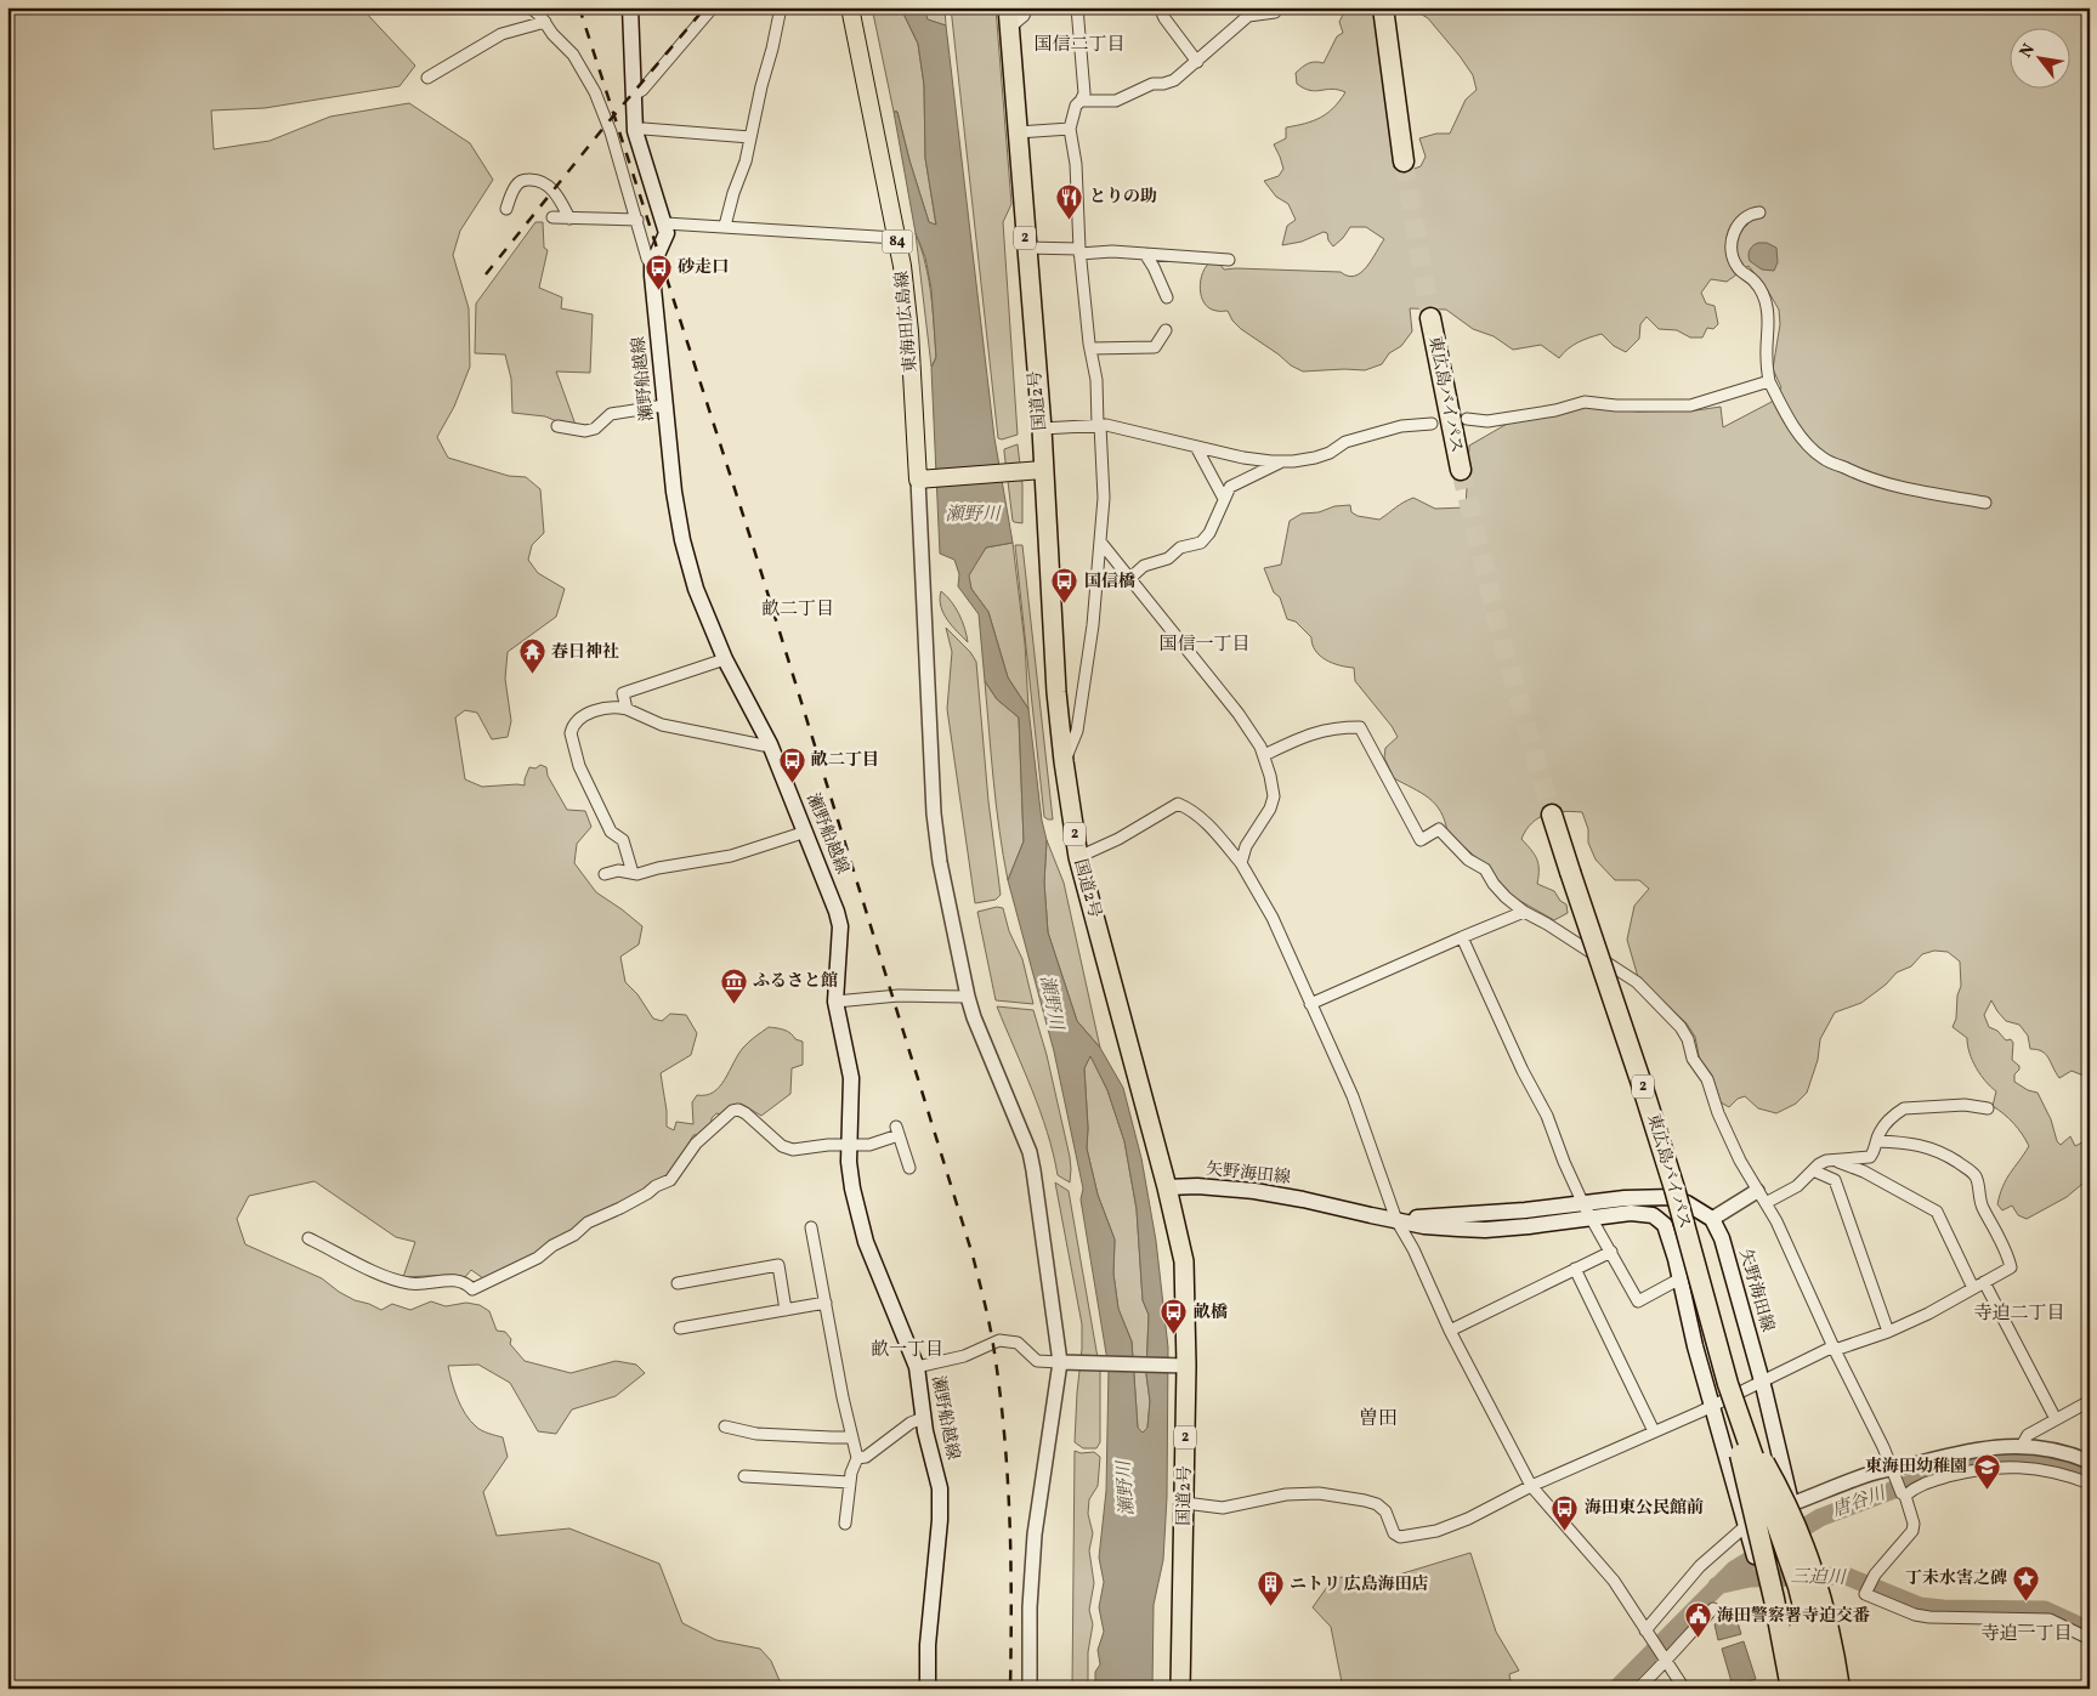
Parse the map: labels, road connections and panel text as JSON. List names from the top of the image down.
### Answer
{
  "streets": {
    "highway": ["2", "東広島バイパス", "国道2号"],
    "main road": [
      "84",
      "東海田広島線",
      "瀬野船越線",
      "矢野海田線"
    ]
  },
  "crossings": [
    ["国道2号", "矢野海田線"]
  ],
  "districts": [
    "国信二丁目",
    "畝二丁目",
    "国信一丁目",
    "寺迫二丁目",
    "畝一丁目",
    "曽田",
    "寺迫一丁目"
  ],
  "water": ["瀬野川", "唐谷川", "三迫川"],
  "places": {
    "restaurant": ["とりの助"],
    "bus stop": [
      "砂走口",
      "国信橋",
      "畝二丁目",
      "畝橋",
      "海田東公民館前"
    ],
    "temple": ["春日神社"],
    "museum": ["ふるさと館"],
    "school or university": ["東海田幼稚園"],
    "place": ["丁未水害之碑"],
    "building": ["ニトリ 広島海田店"],
    "public building": ["海田警察署寺迫交番"]
  },
  "north": "top left"
}
